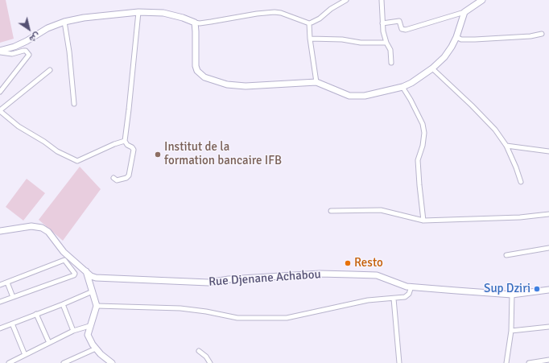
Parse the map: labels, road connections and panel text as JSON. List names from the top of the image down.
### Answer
{
  "streets": {
    "street": ["Rue Djenane Achabou"]
  },
  "places": ["Institut de la formation bancaire IFB", "Resto", "Sup Dziri"],
  "north": "bottom right"
}
